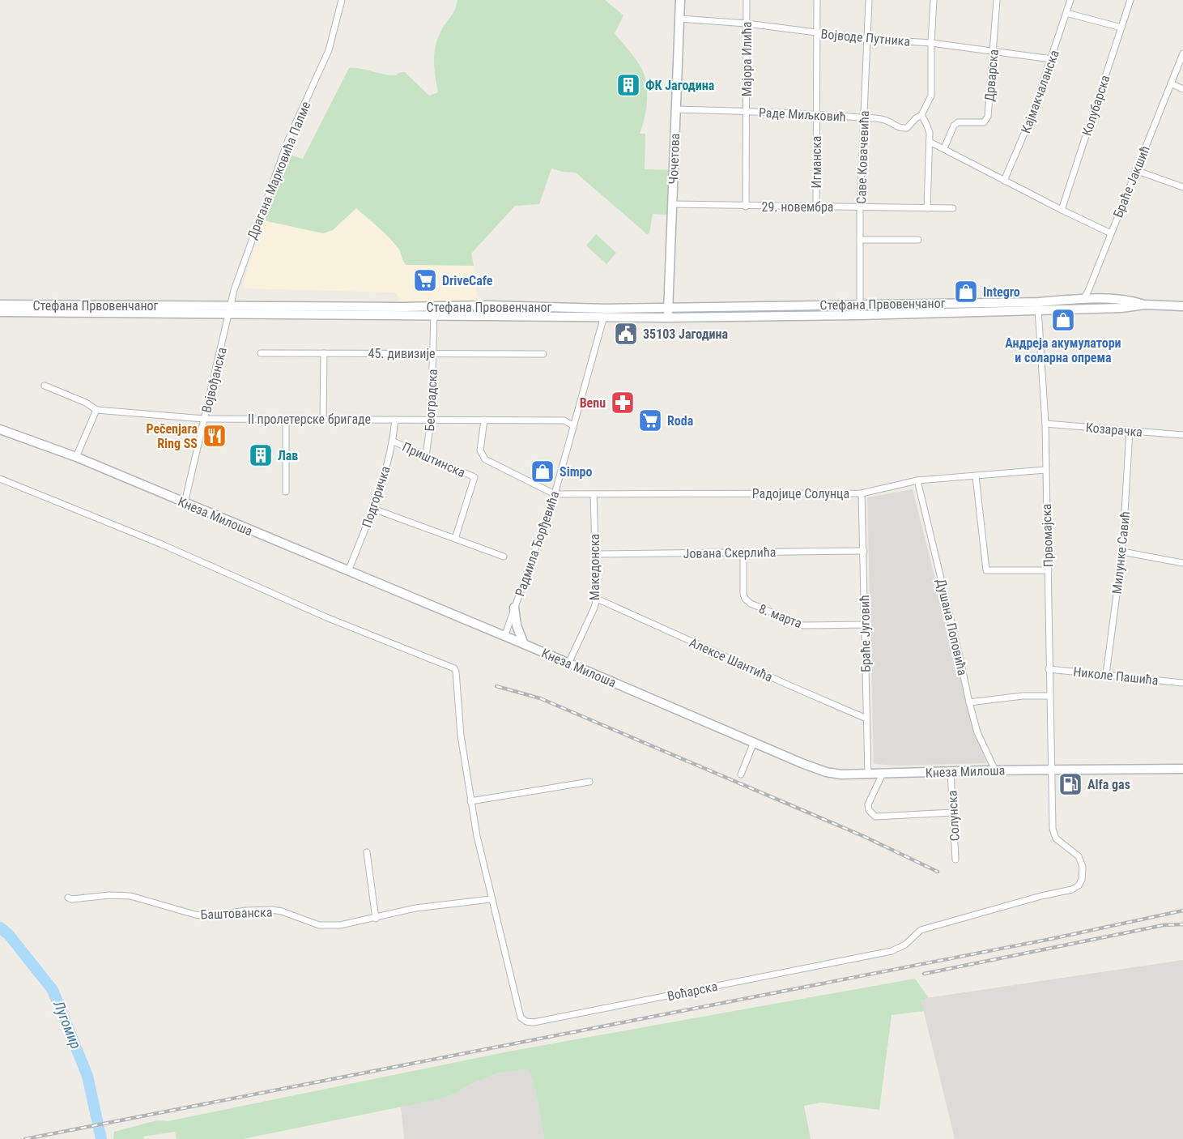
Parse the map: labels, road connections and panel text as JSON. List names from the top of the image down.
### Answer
{
  "streets": {
    "street": [
      "Војводе Путника",
      "Мајора Илића",
      "Дрварска",
      "Кајмакчаланска",
      "Колубарска",
      "Раде Миљковић",
      "Саве Ковачевића",
      "Чочетова",
      "Игманска",
      "Драгана Марковића Палме",
      "Браће Јакшић",
      "29. новембра",
      "Стефана Првовенчаног",
      "45. дивизије",
      "Војвођанска",
      "Београдска",
      "II пролетерске бригаде",
      "Козарачка",
      "Приштинска",
      "Радојице Солунца",
      "Подгоричка",
      "Кнеза Милоша",
      "Првомајска",
      "Радмила Ђорђевића",
      "Јована Скерлића",
      "Милунке Савић",
      "Македонска",
      "8. марта",
      "Душана Поповића",
      "Браће Југовић",
      "Алексе Шантића",
      "Николе Пашића",
      "Солунска",
      "Баштованска",
      "Воћарска"
    ]
  },
  "crossings": [
    ["Војводе Путника", "Мајора Илића"],
    ["Војводе Путника", "Дрварска"],
    ["Војводе Путника", "Кајмакчаланска"],
    ["Војводе Путника", "Саве Ковачевића"],
    ["Војводе Путника", "Чочетова"],
    ["Војводе Путника", "Игманска"],
    ["Мајора Илића", "Раде Миљковић"],
    ["Мајора Илића", "29. новембра"],
    ["Раде Миљковић", "Саве Ковачевића"],
    ["Раде Миљковић", "Чочетова"],
    ["Раде Миљковић", "Игманска"],
    ["Саве Ковачевића", "29. новембра"],
    ["Саве Ковачевића", "Стефана Првовенчаног"],
    ["Чочетова", "29. новембра"],
    ["Чочетова", "Стефана Првовенчаног"],
    ["Игманска", "29. новембра"],
    ["Драгана Марковића Палме", "Стефана Првовенчаног"],
    ["Драгана Марковића Палме", "Војвођанска"],
    ["Браће Јакшић", "Стефана Првовенчаног"],
    ["Стефана Првовенчаног", "Војвођанска"],
    ["Стефана Првовенчаног", "Београдска"],
    ["Стефана Првовенчаног", "Првомајска"],
    ["Стефана Првовенчаног", "Радмила Ђорђевића"],
    ["45. дивизије", "Београдска"],
    ["Војвођанска", "II пролетерске бригаде"],
    ["Војвођанска", "Кнеза Милоша"],
    ["Београдска", "II пролетерске бригаде"],
    ["Београдска", "Приштинска"],
    ["II пролетерске бригаде", "Подгоричка"],
    ["II пролетерске бригаде", "Радмила Ђорђевића"],
    ["Козарачка", "Првомајска"],
    ["Козарачка", "Милунке Савић"],
    ["Приштинска", "Подгоричка"],
    ["Радојице Солунца", "Првомајска"],
    ["Радојице Солунца", "Радмила Ђорђевића"],
    ["Радојице Солунца", "Македонска"],
    ["Радојице Солунца", "Душана Поповића"],
    ["Радојице Солунца", "Браће Југовић"],
    ["Подгоричка", "Кнеза Милоша"],
    ["Кнеза Милоша", "Првомајска"],
    ["Кнеза Милоша", "Радмила Ђорђевића"],
    ["Кнеза Милоша", "Македонска"],
    ["Кнеза Милоша", "Душана Поповића"],
    ["Кнеза Милоша", "Браће Југовић"],
    ["Кнеза Милоша", "Солунска"],
    ["Кнеза Милоша", "Воћарска"],
    ["Првомајска", "Николе Пашића"],
    ["Првомајска", "Воћарска"],
    ["Јована Скерлића", "Македонска"],
    ["Јована Скерлића", "8. марта"],
    ["Јована Скерлића", "Браће Југовић"],
    ["Милунке Савић", "Николе Пашића"],
    ["Македонска", "Алексе Шантића"],
    ["8. марта", "Браће Југовић"],
    ["Браће Југовић", "Алексе Шантића"],
    ["Баштованска", "Воћарска"]
  ],
  "water": ["Лугомир"],
  "places": {
    "building": ["ФК Јагодина", "Лав"],
    "supermarket": ["DriveCafe", "Roda"],
    "shop": ["Integro", "Андреја акумулатори и соларна опрема", "Simpo"],
    "public building": ["35103 Јагодина"],
    "pharmacy": ["Benu"],
    "restaurant": ["Pečenjara Ring SS"],
    "fuel station": ["Alfa gas"]
  }
}
